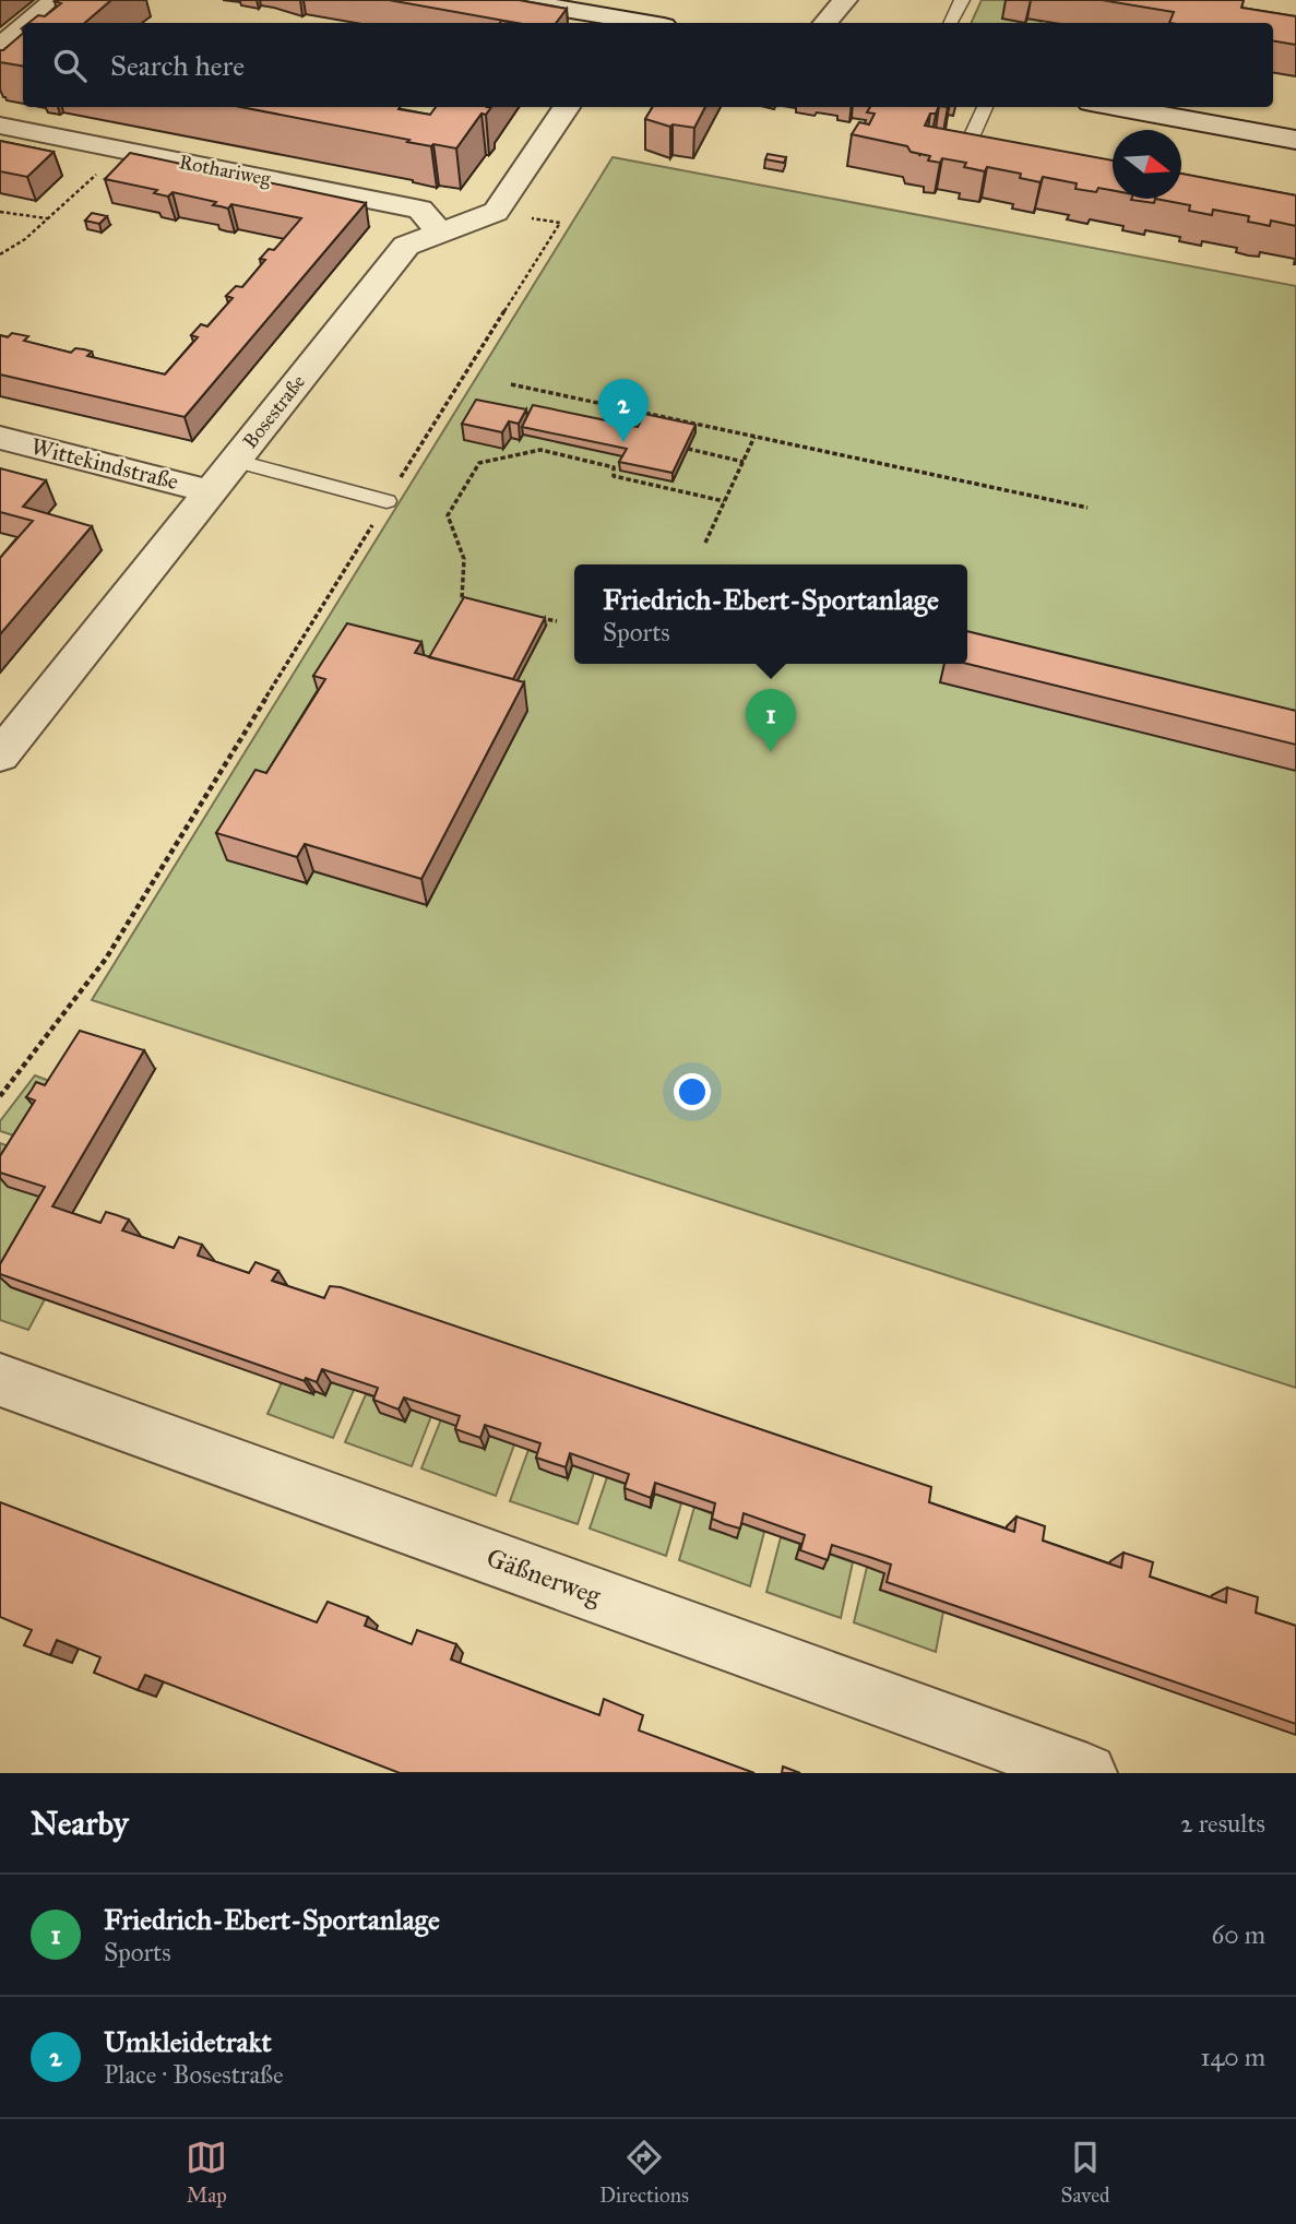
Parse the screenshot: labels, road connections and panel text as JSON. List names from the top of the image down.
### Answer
{
  "streets": {
    "street": [
      "Rothariweg",
      "Bosestraße",
      "Wittekindstraße",
      "Gäßnerweg"
    ]
  },
  "crossings": [
    ["Rothariweg", "Bosestraße"],
    ["Bosestraße", "Wittekindstraße"]
  ],
  "north": "right",
  "page": {
    "search": "Search here",
    "pins": ["2", "1"],
    "popup": ["Friedrich-Ebert-Sportanlage", "Sports"],
    "heading": ["Nearby", "2 results"],
    "list": [
      {
        "mark": "1",
        "name": "Friedrich-Ebert-Sportanlage",
        "note": "Sports",
        "value": "60 m"
      },
      {
        "mark": "2",
        "name": "Umkleidetrakt",
        "note": "Place · Bosestraße",
        "value": "140 m"
      }
    ],
    "nav": ["Map", "Directions", "Saved"]
  }
}
